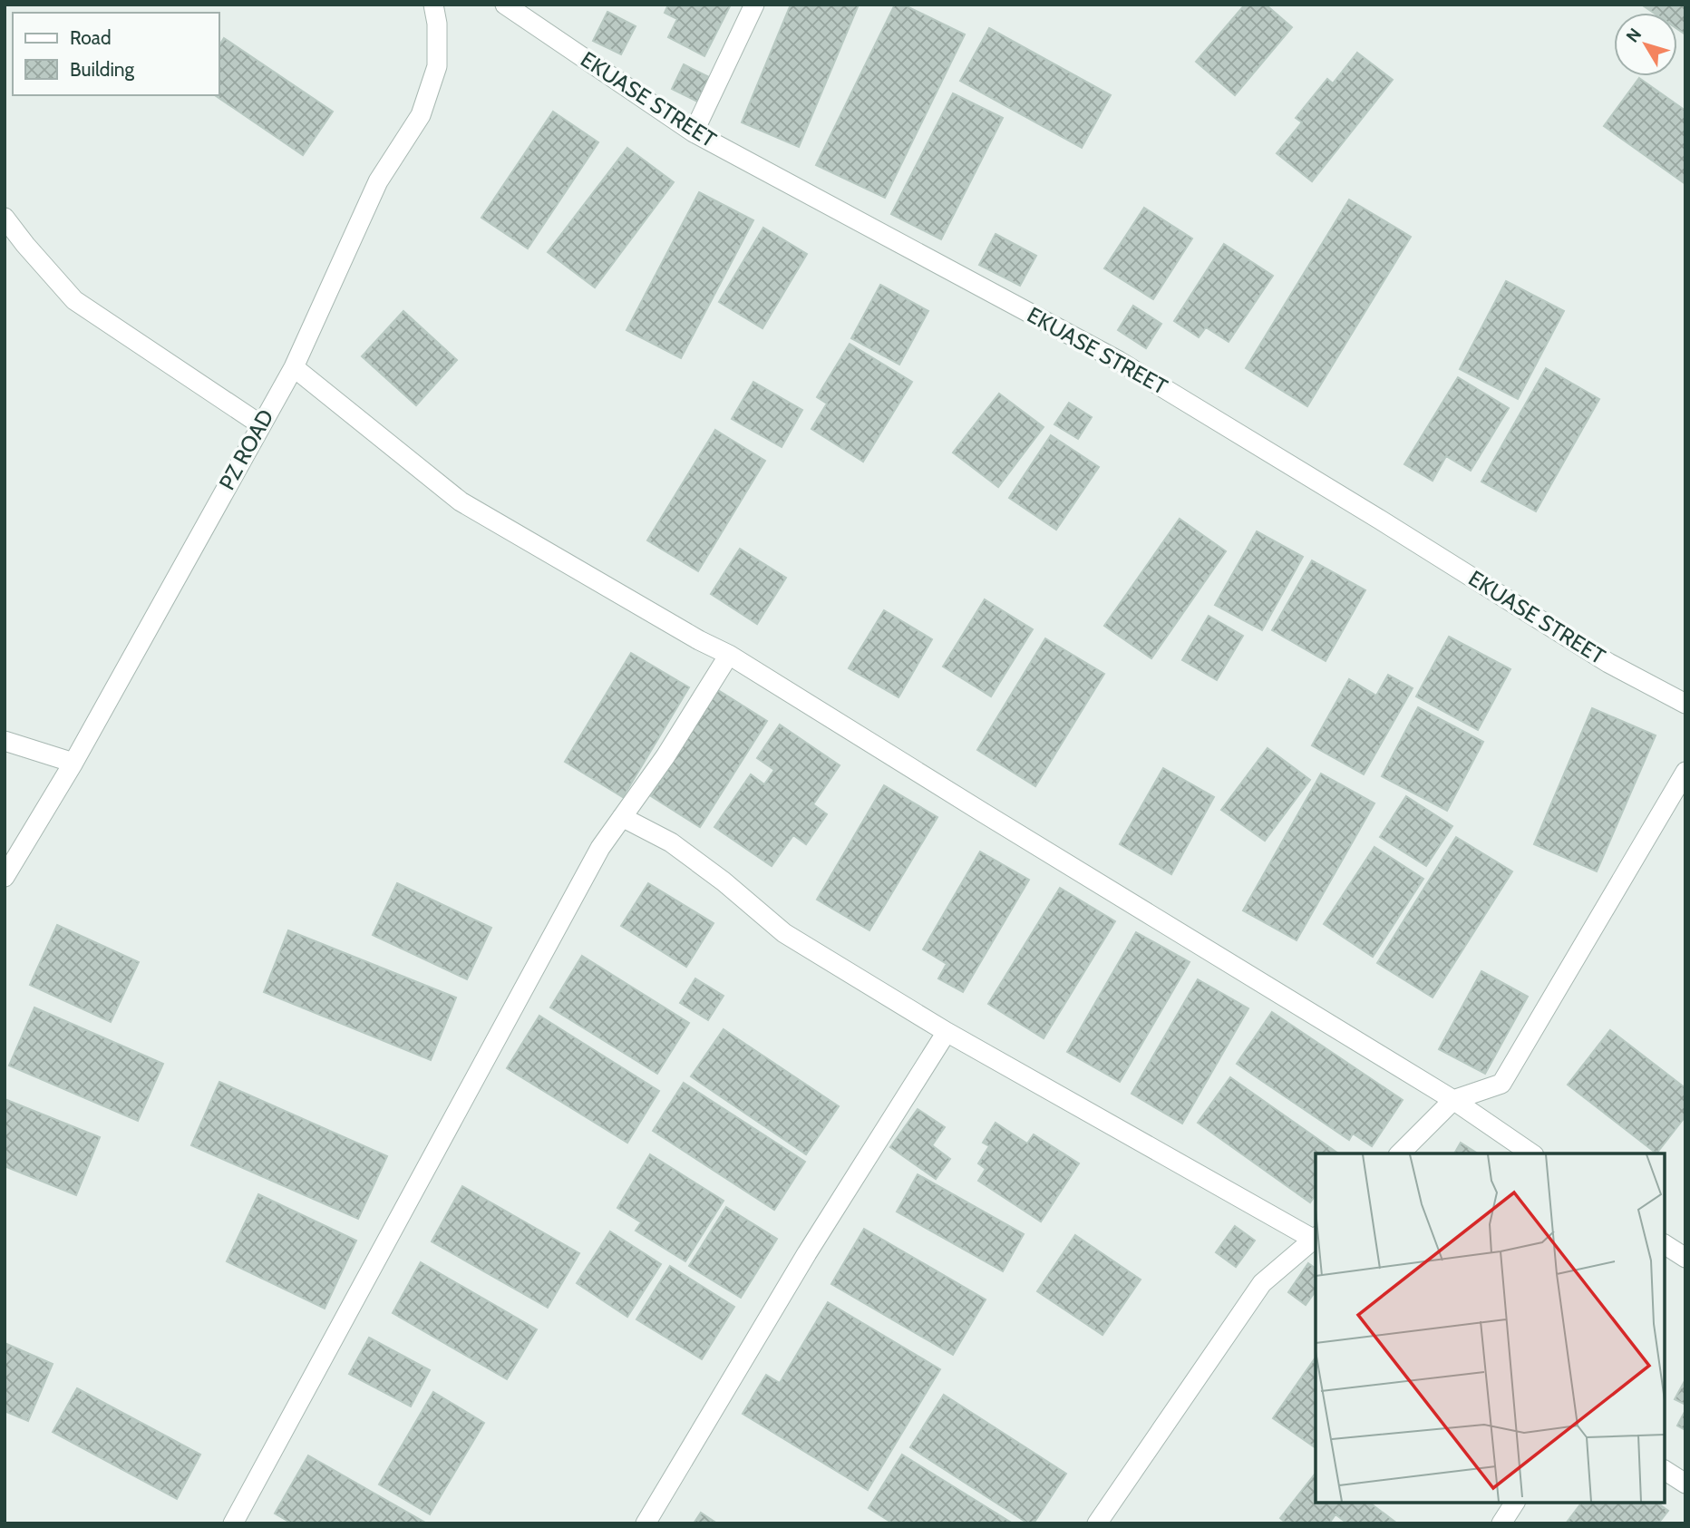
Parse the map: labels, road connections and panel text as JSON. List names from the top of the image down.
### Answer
{
  "streets": {
    "street": ["EKUASE STREET", "PZ ROAD"]
  },
  "legend": ["Road", "Building"],
  "north": "top left"
}
